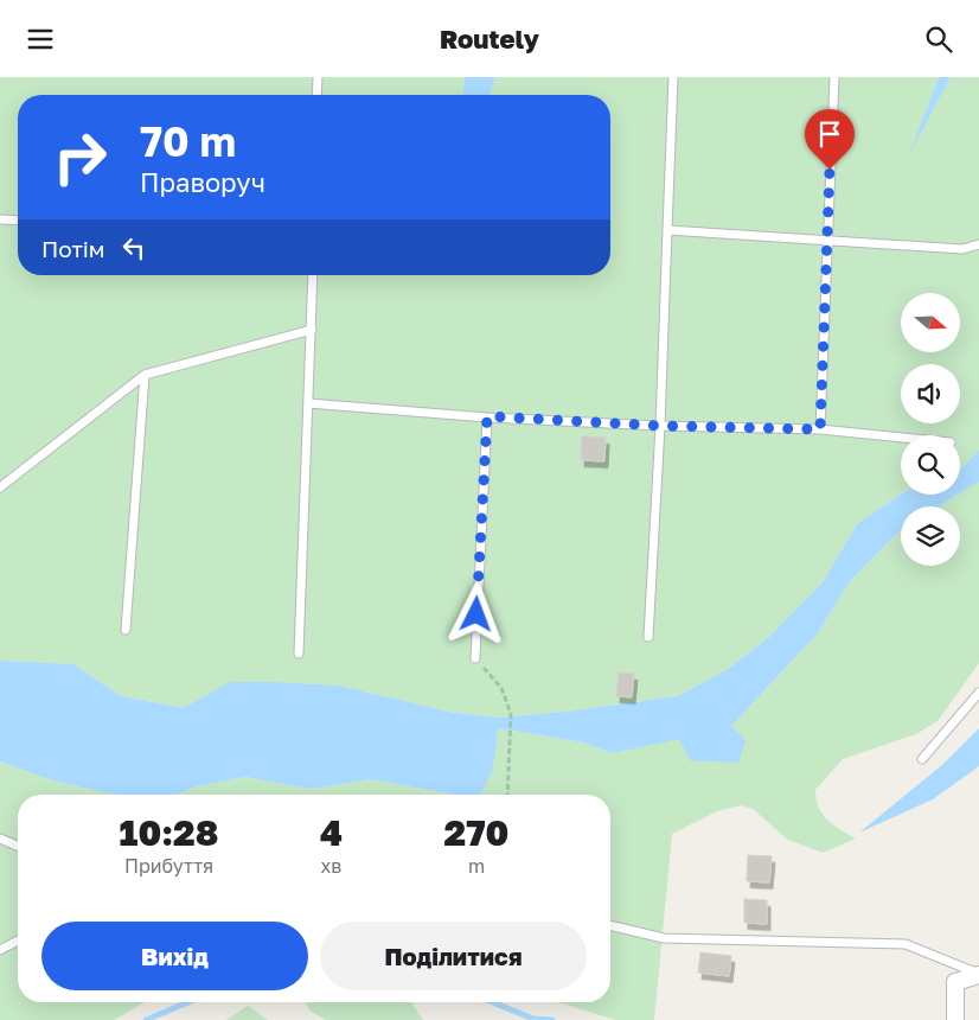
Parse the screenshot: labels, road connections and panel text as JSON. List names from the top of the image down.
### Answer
{
  "north": "right",
  "page": {
    "header": "Routely",
    "turn": ["70 m", "Праворуч"],
    "then": "Потім",
    "eta": [
      "10:28",
      "Прибуття",
      "4",
      "хв",
      "270",
      "m"
    ],
    "buttons": ["Вихід", "Поділитися"]
  }
}
